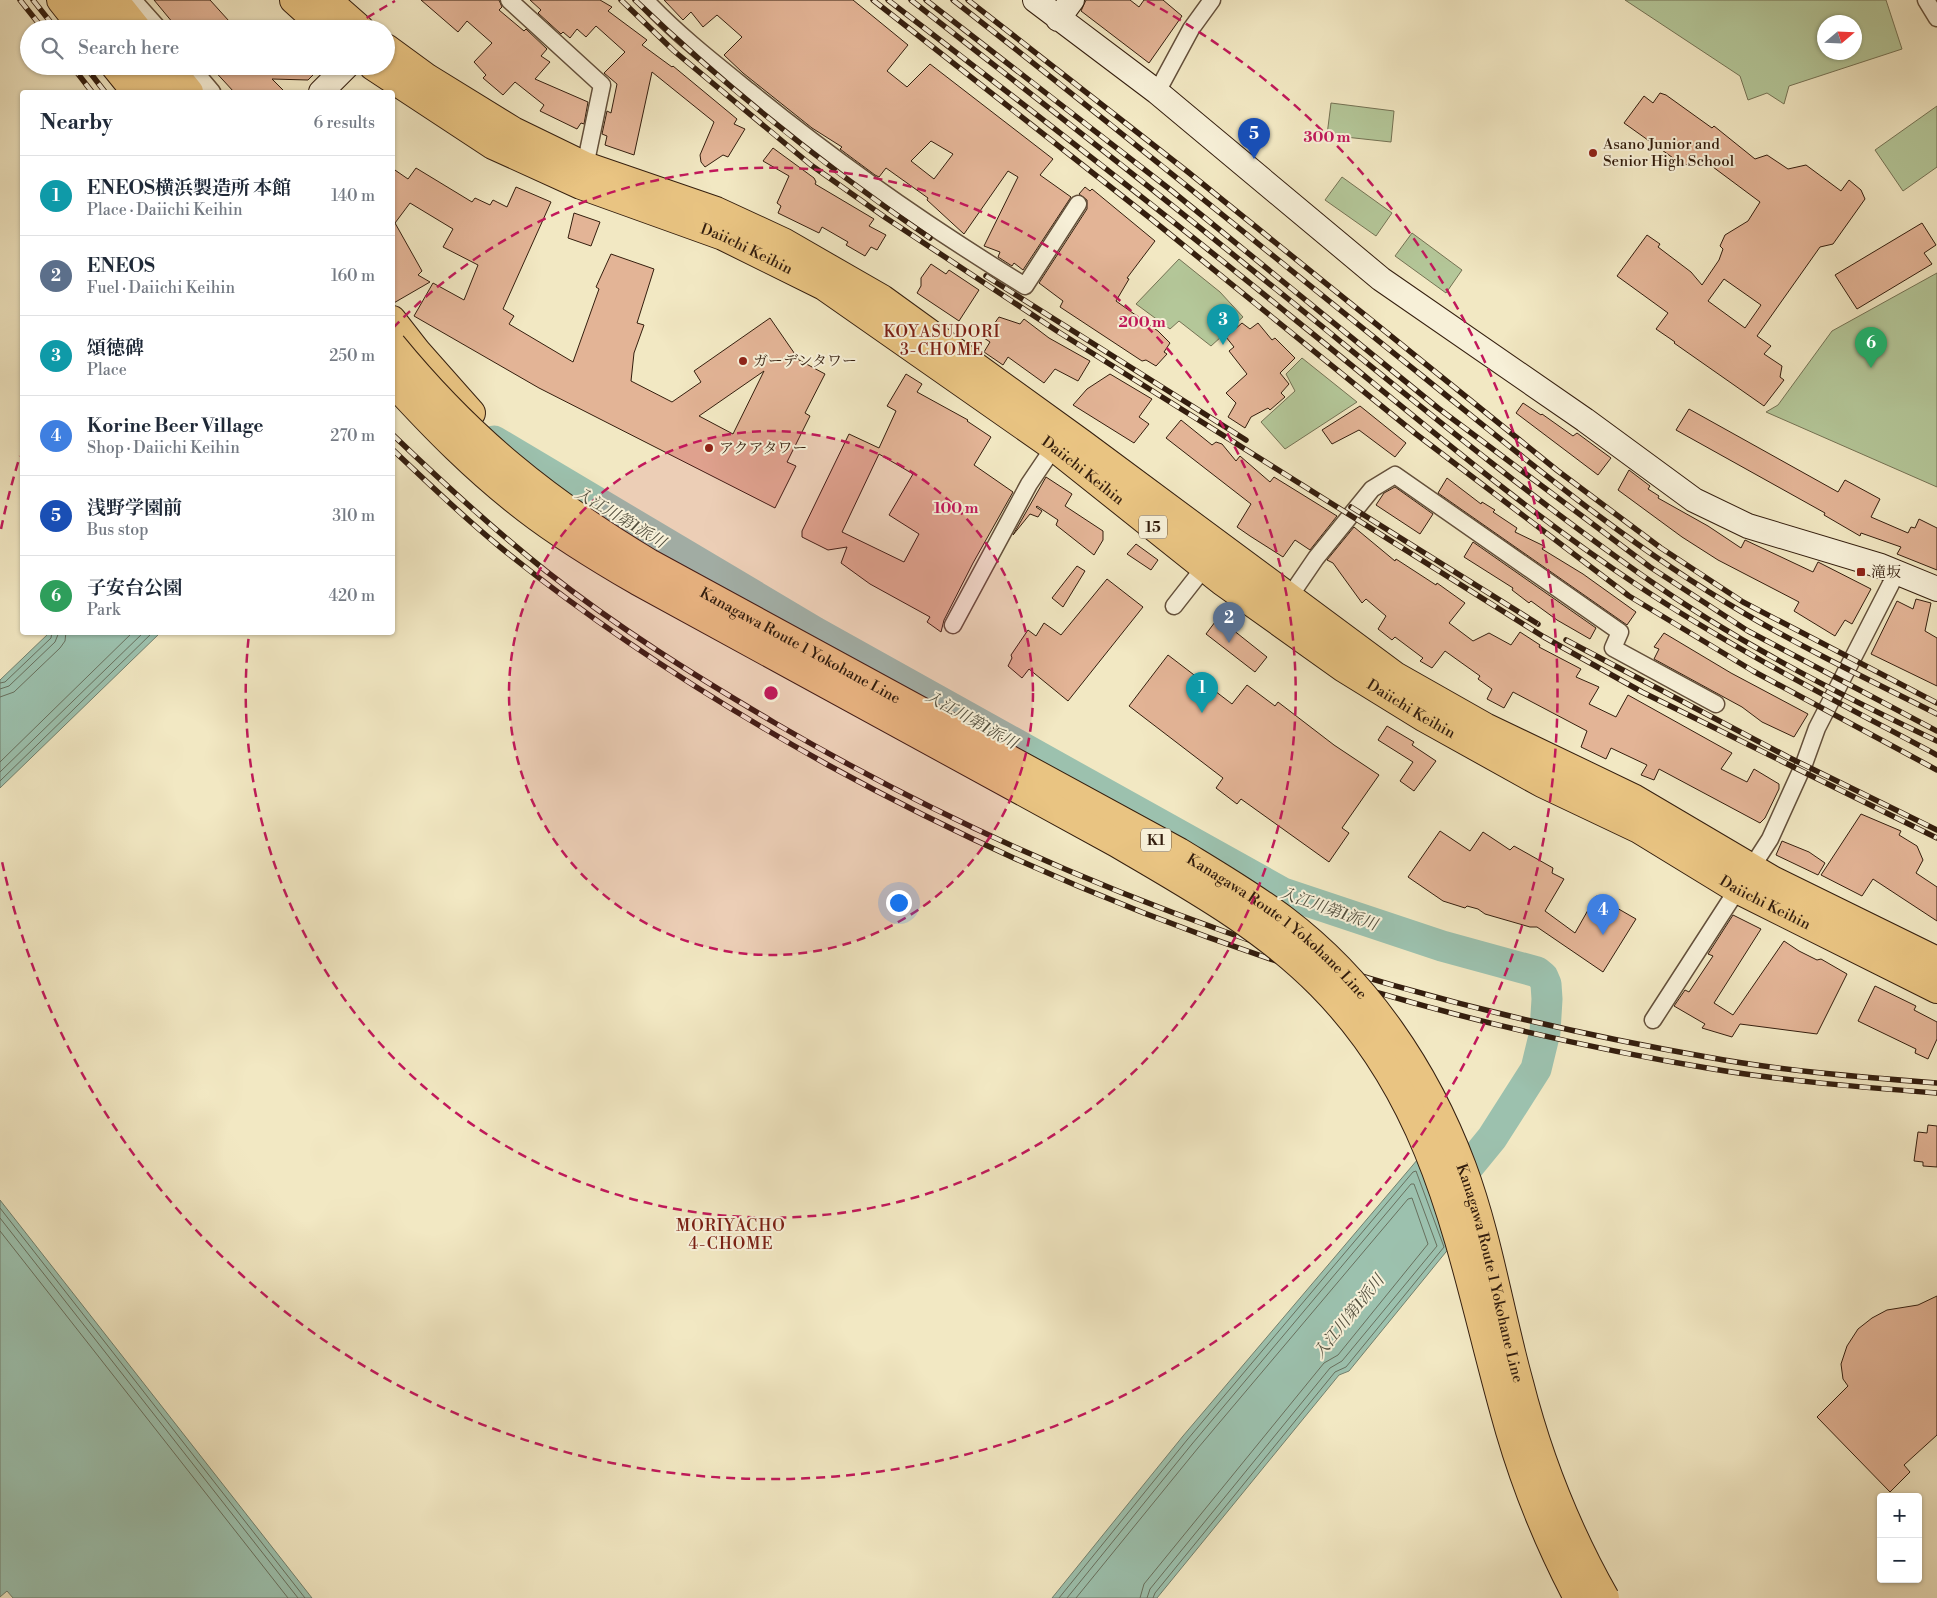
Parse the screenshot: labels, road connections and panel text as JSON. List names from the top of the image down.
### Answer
{
  "streets": {
    "highway": [
      "Daiichi Keihin",
      "15",
      "Kanagawa Route 1 Yokohane Line",
      "K1"
    ]
  },
  "districts": ["KOYASUDORI 3-CHOME", "MORIYACHO 4-CHOME"],
  "water": ["入江川第1派川"],
  "places": {
    "other": ["Asano Junior and Senior High School", "ガーデンタワー", "アクアタワー"],
    "transit": ["滝坂"]
  },
  "north": "right",
  "page": {
    "search": "Search here",
    "heading": ["Nearby", "6 results"],
    "pins": [
      "5",
      "3",
      "6",
      "2",
      "1",
      "4"
    ],
    "list": [
      {
        "mark": "1",
        "name": "ENEOS横浜製造所 本館",
        "note": "Place · Daiichi Keihin",
        "value": "140 m"
      },
      {
        "mark": "2",
        "name": "ENEOS",
        "note": "Fuel · Daiichi Keihin",
        "value": "160 m"
      },
      {
        "mark": "3",
        "name": "頌徳碑",
        "note": "Place",
        "value": "250 m"
      },
      {
        "mark": "4",
        "name": "Korine Beer Village",
        "note": "Shop · Daiichi Keihin",
        "value": "270 m"
      },
      {
        "mark": "5",
        "name": "浅野学園前",
        "note": "Bus stop",
        "value": "310 m"
      },
      {
        "mark": "6",
        "name": "子安台公園",
        "note": "Park",
        "value": "420 m"
      }
    ],
    "map_buttons": ["+", "−"]
  },
  "rings": ["300 m", "200 m", "100 m"]
}
